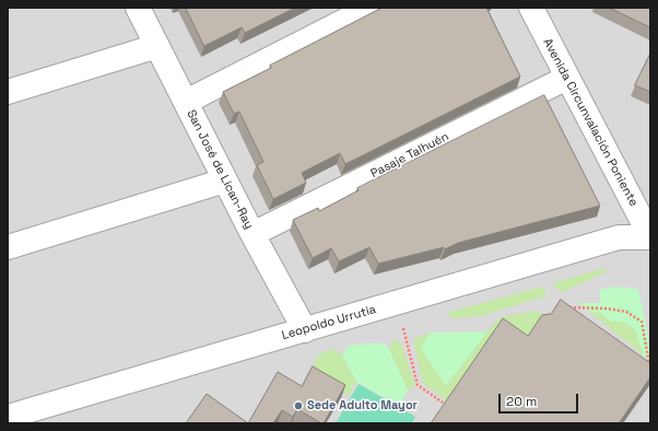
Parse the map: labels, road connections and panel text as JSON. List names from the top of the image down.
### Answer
{
  "streets": {
    "street": [
      "Avenida Circunvalación Poniente",
      "Pasaje Talhuén",
      "San José de Lican-Ray",
      "Leopoldo Urrutia"
    ]
  },
  "crossings": [
    ["Avenida Circunvalación Poniente", "Pasaje Talhuén"],
    ["Avenida Circunvalación Poniente", "Leopoldo Urrutia"],
    ["Pasaje Talhuén", "San José de Lican-Ray"],
    ["San José de Lican-Ray", "Leopoldo Urrutia"]
  ],
  "places": ["Sede Adulto Mayor"],
  "scale_bar": "20 m"
}
